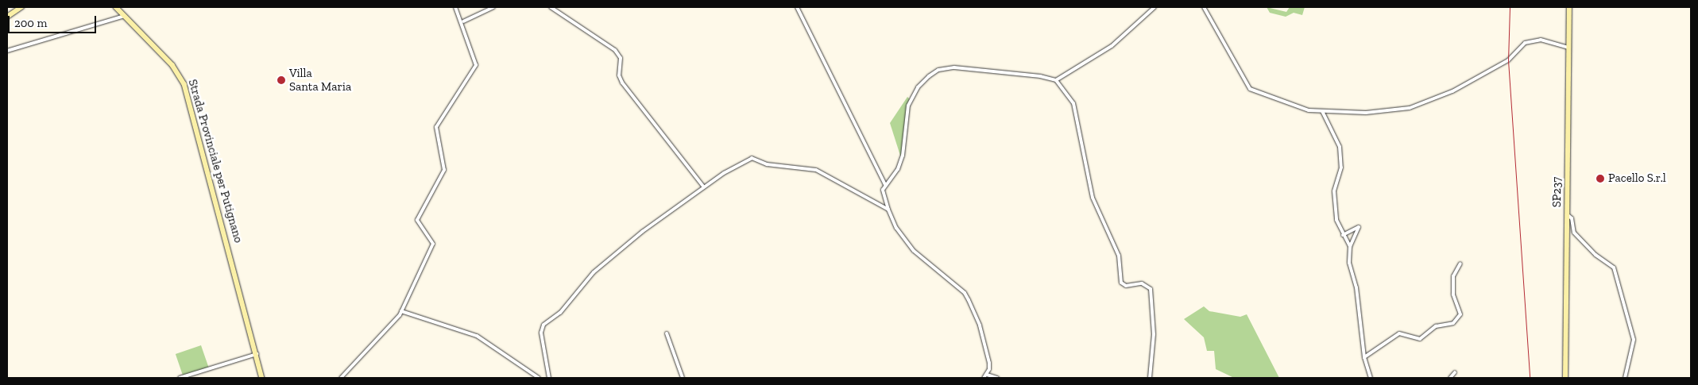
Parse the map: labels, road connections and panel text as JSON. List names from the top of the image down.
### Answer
{
  "streets": {
    "main road": ["Strada Provinciale per Putignano", "SP237"]
  },
  "places": ["Villa Santa Maria", "Pacello S.r.l"],
  "scale_bar": "200 m"
}
